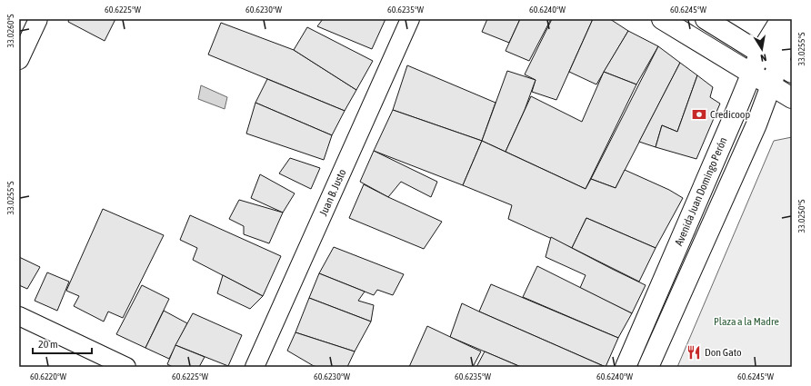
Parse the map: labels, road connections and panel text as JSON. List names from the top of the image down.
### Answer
{
  "streets": {
    "main road": ["Avenida Juan Domingo Perón"],
    "street": ["Juan B. Justo"]
  },
  "parks": ["Plaza a la Madre"],
  "places": {
    "bank": ["Credicoop"],
    "restaurant": ["Don Gato"]
  },
  "scale_bar": "20 m",
  "north": "bottom",
  "coordinates": [
    "60.6225°W",
    "60.6230°W",
    "60.6235°W",
    "60.6240°W",
    "60.6245°W",
    "33.0260°S",
    "33.0255°S",
    "33.0250°S",
    "60.6220°W"
  ]
}
